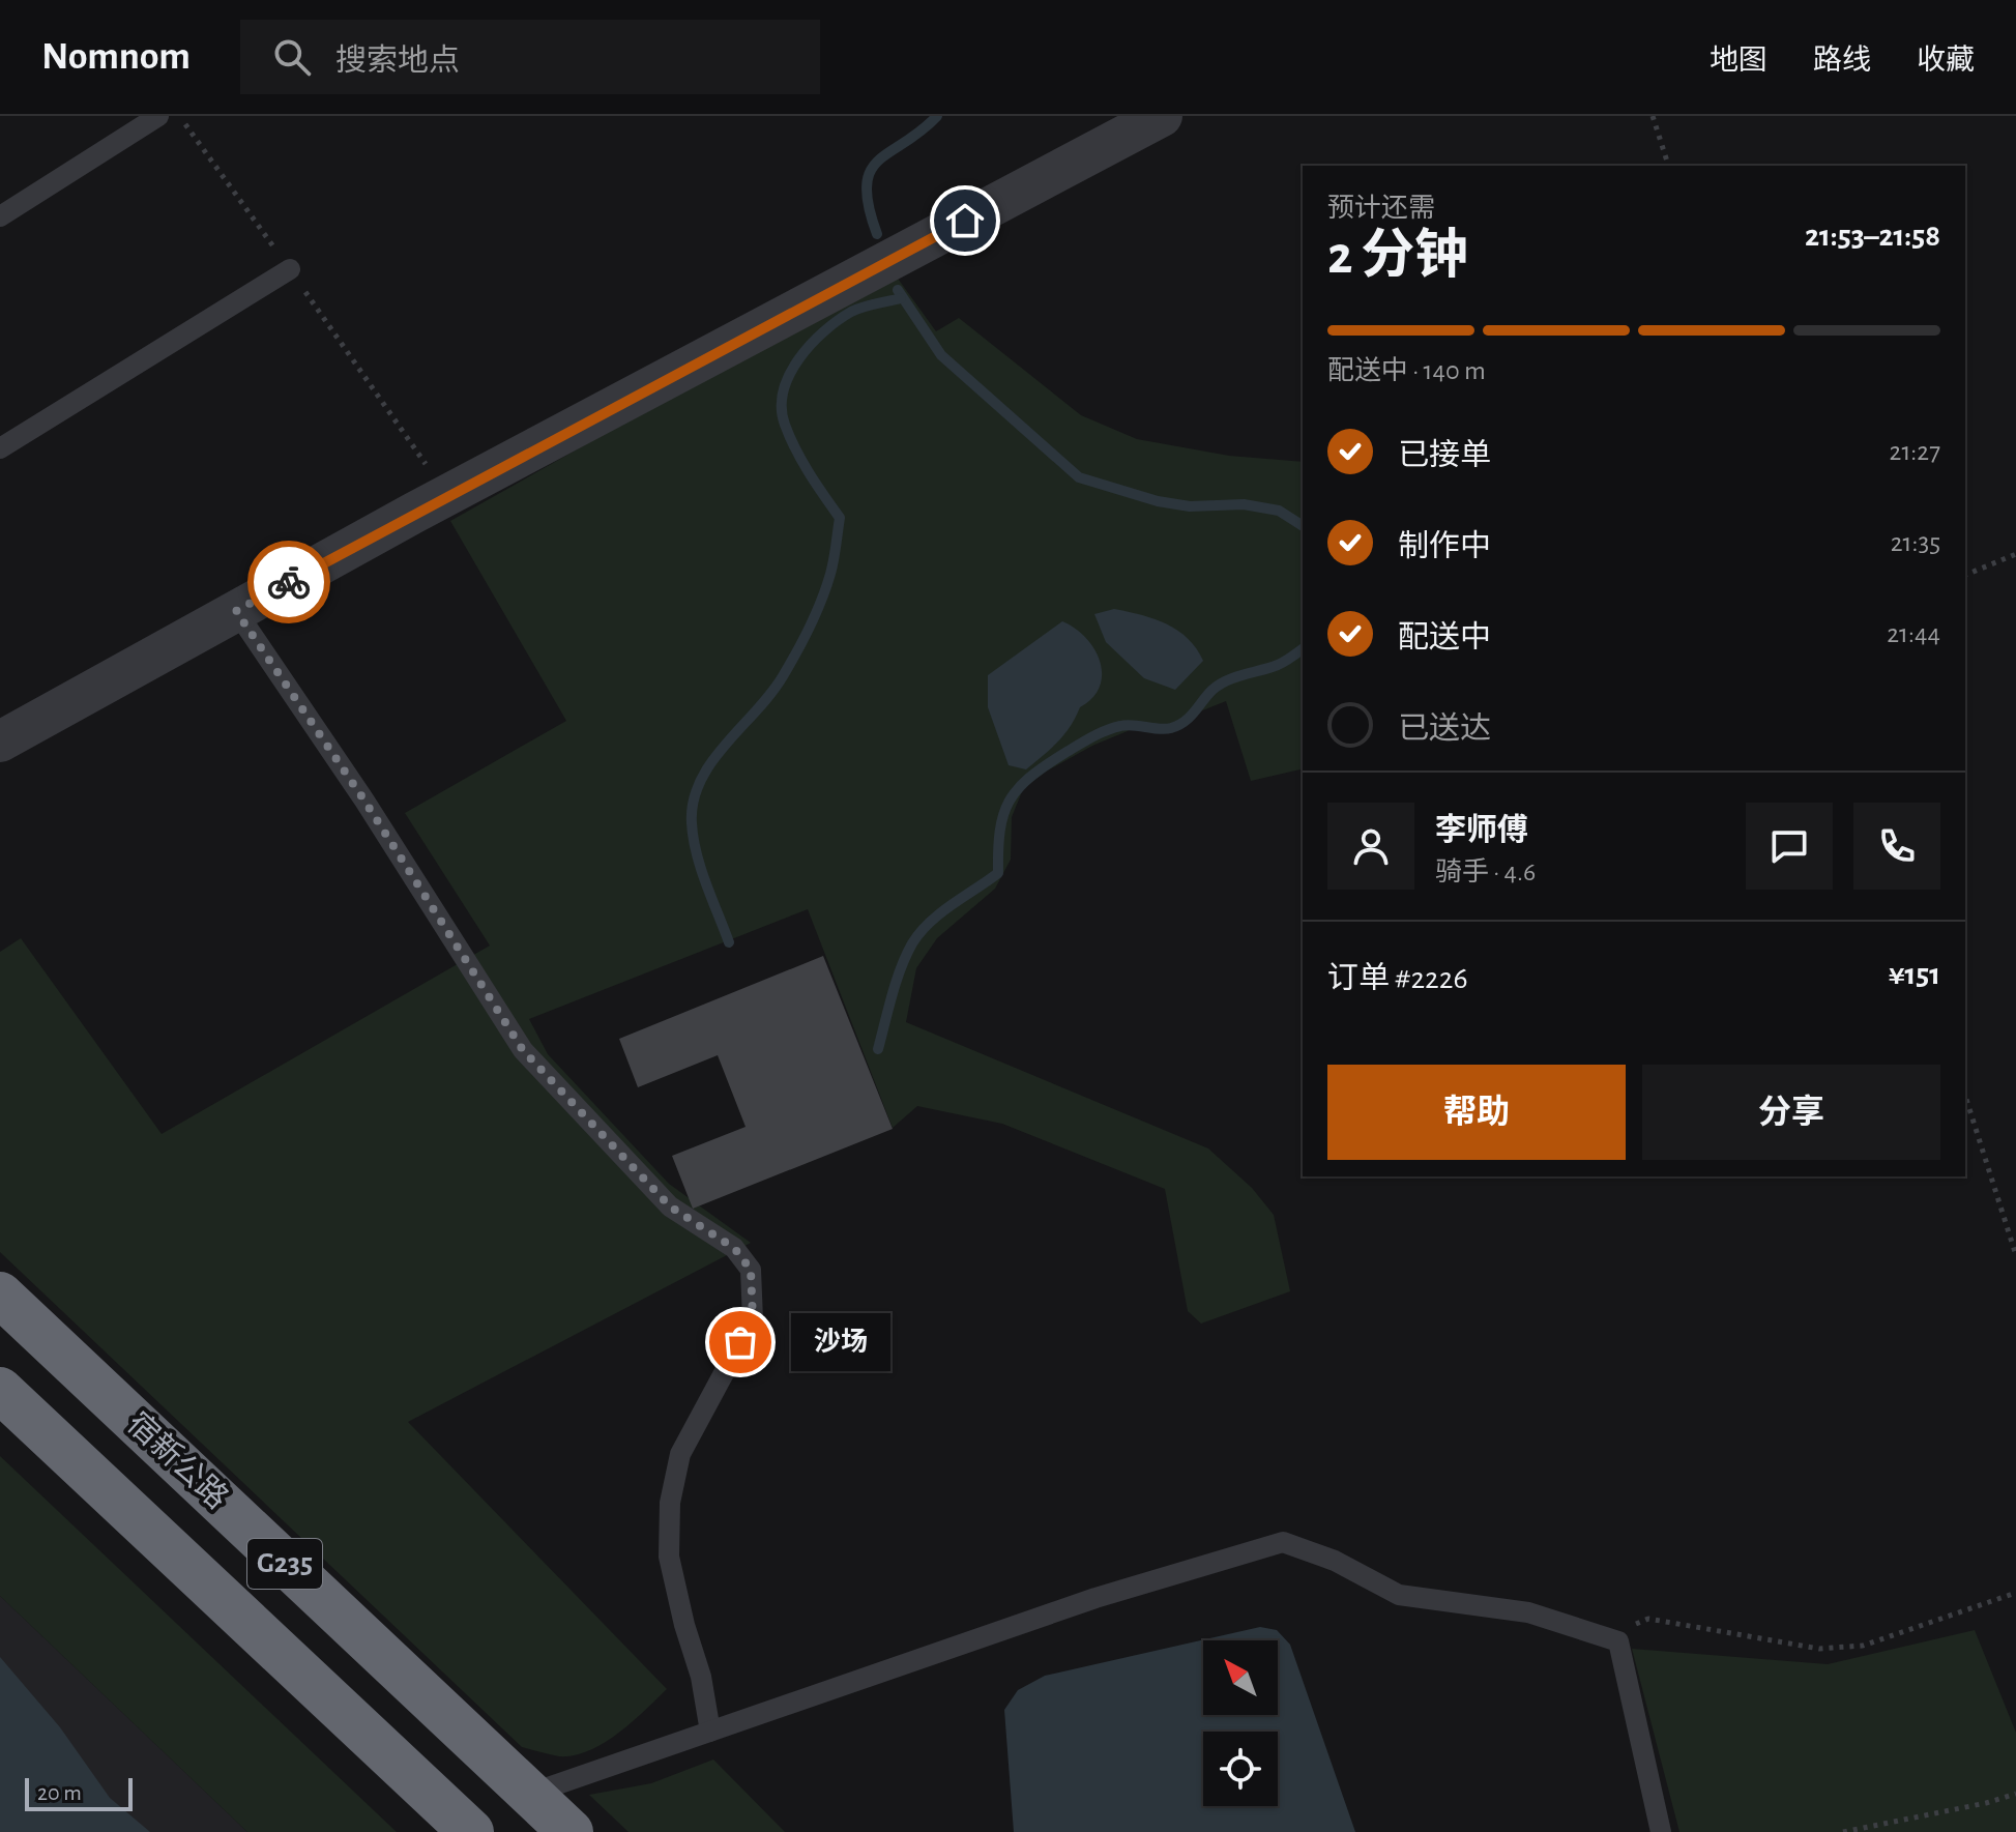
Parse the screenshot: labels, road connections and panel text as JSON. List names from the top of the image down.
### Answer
{
  "streets": {
    "highway": ["宿新公路", "G235"]
  },
  "places": ["沙场"],
  "scale_bar": "20 m",
  "north": "top left",
  "page": {
    "header": "Nomnom",
    "search": "搜索地点",
    "nav": ["地图", "路线", "收藏"],
    "heading": ["2 分钟", "预计还需", "21:53–21:58"],
    "panel": [
      "李师傅",
      "骑手 · 4.6",
      "订单 #2226",
      "¥151"
    ],
    "bar": "配送中 · 140 m",
    "list": [
      ["已接单", "21:27"],
      ["制作中", "21:35"],
      ["配送中", "21:44"],
      "已送达"
    ],
    "buttons": ["帮助", "分享"],
    "bubble": "沙场",
    "scale": "20 m"
  }
}
